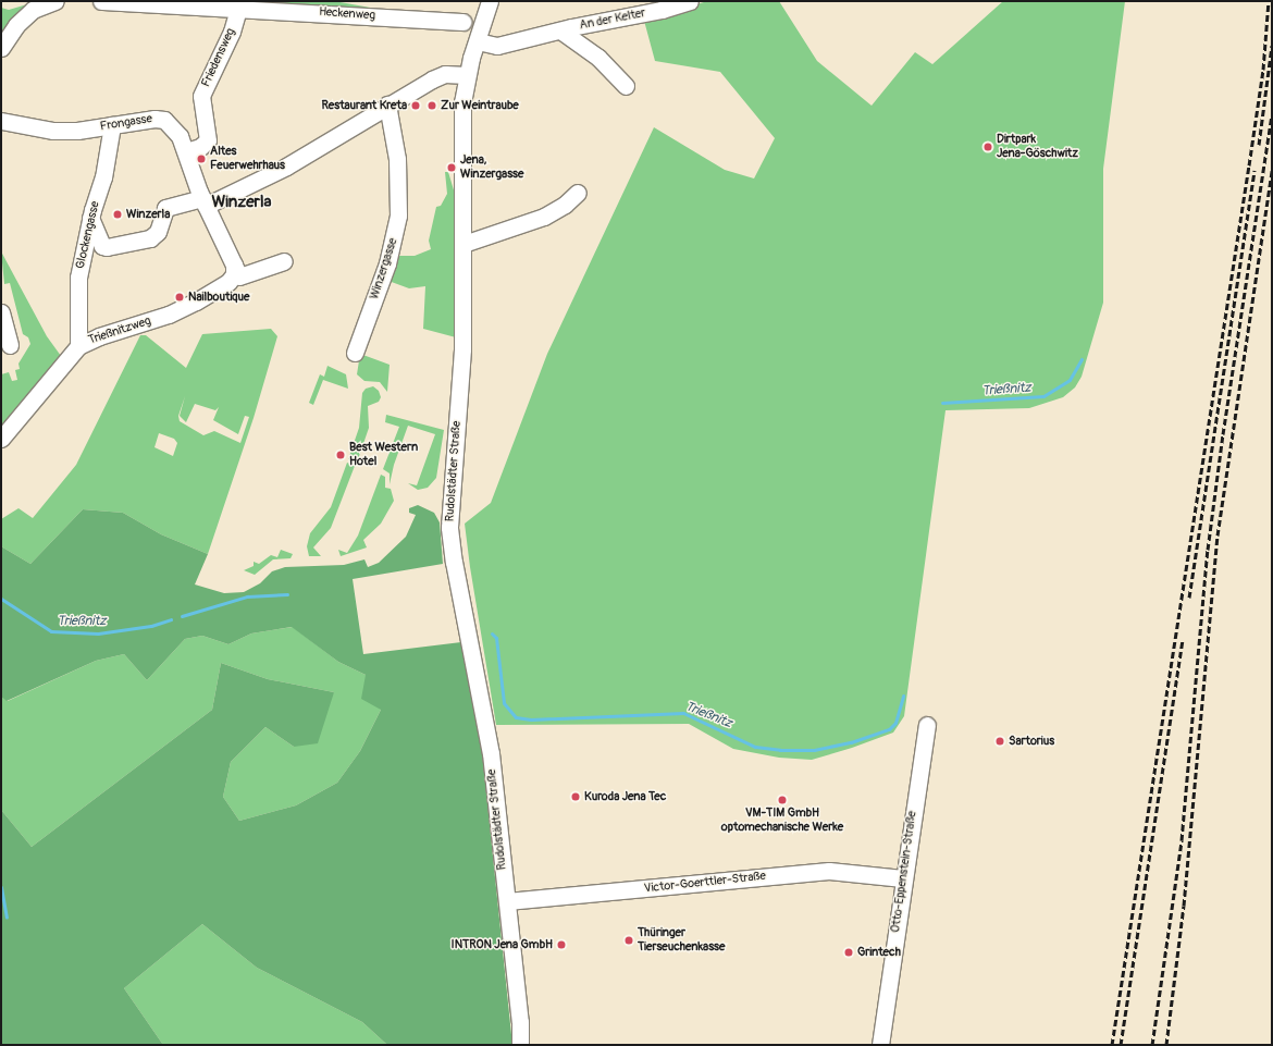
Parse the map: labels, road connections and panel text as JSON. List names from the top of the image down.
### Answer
{
  "streets": {
    "street": [
      "Heckenweg",
      "An der Kelter",
      "Friedensweg",
      "Frongasse",
      "Glockengasse",
      "Winzergasse",
      "Trießnitzweg",
      "Rudolstädter Straße",
      "Otto-Eppenstein-Straße",
      "Victor-Goerttler-Straße"
    ]
  },
  "crossings": [
    ["Heckenweg", "Friedensweg"],
    ["An der Kelter", "Rudolstädter Straße"],
    ["Friedensweg", "Frongasse"],
    ["Frongasse", "Glockengasse"],
    ["Glockengasse", "Trießnitzweg"],
    ["Rudolstädter Straße", "Victor-Goerttler-Straße"],
    ["Otto-Eppenstein-Straße", "Victor-Goerttler-Straße"]
  ],
  "districts": ["Winzerla"],
  "water": ["Trießnitz"],
  "places": [
    "Restaurant Kreta",
    "Zur Weintraube",
    "Dirtpark Jena-Göschwitz",
    "Altes Feuerwehrhaus",
    "Jena, Winzergasse",
    "Winzerla",
    "Nailboutique",
    "Best Western Hotel",
    "Sartorius",
    "Kuroda Jena Tec",
    "VM-TIM GmbH optomechanische Werke",
    "Thüringer Tierseuchenkasse",
    "INTRON Jena GmbH",
    "Grintech"
  ]
}
